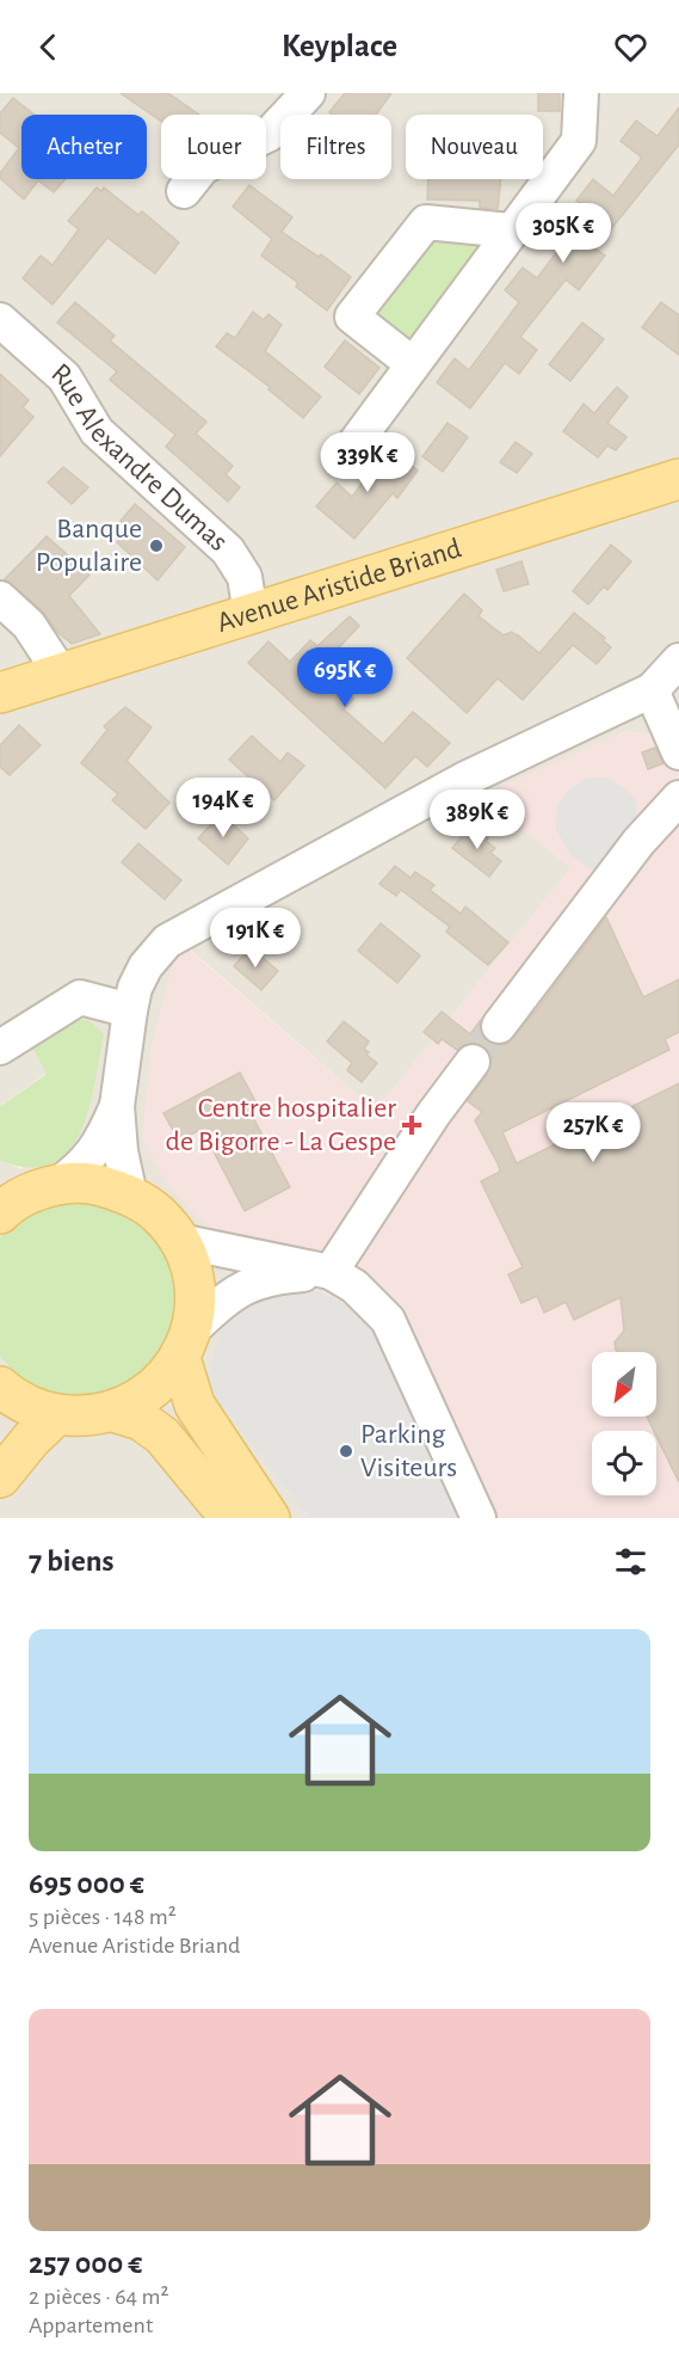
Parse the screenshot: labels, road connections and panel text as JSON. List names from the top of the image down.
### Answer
{
  "streets": {
    "main road": ["Avenue Aristide Briand"],
    "street": ["Rue Alexandre Dumas"]
  },
  "crossings": [
    ["Rue Alexandre Dumas", "Avenue Aristide Briand"]
  ],
  "places": {
    "other": ["Banque Populaire", "Parking Visiteurs"],
    "health": ["Centre hospitalier de Bigorre - La Gespe"]
  },
  "north": "bottom left",
  "page": {
    "header": "Keyplace",
    "chip": [
      "Acheter",
      "Louer",
      "Filtres",
      "Nouveau"
    ],
    "price": [
      "305K €",
      "339K €",
      "695K €",
      "194K €",
      "389K €",
      "191K €",
      "257K €"
    ],
    "heading": "7 biens",
    "list": [
      {
        "name": "695 000 €",
        "note": "5 pièces · 148 m² · Avenue Aristide Briand"
      },
      {
        "name": "257 000 €",
        "note": "2 pièces · 64 m² · Appartement"
      }
    ]
  }
}
